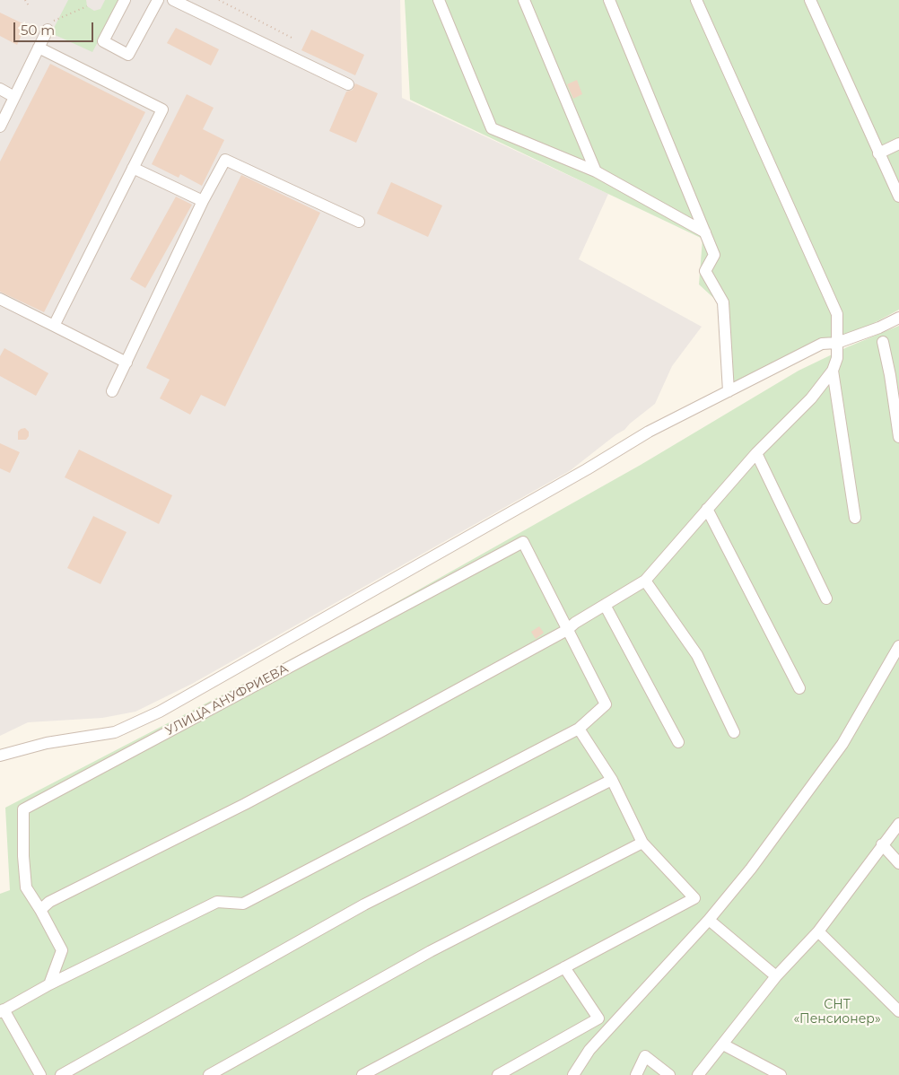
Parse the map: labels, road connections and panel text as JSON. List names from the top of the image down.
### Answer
{
  "streets": {
    "street": ["УЛИЦА АНУФРИЕВА"]
  },
  "parks": ["СНТ «Пенсионер»"],
  "scale_bar": "50 m"
}
